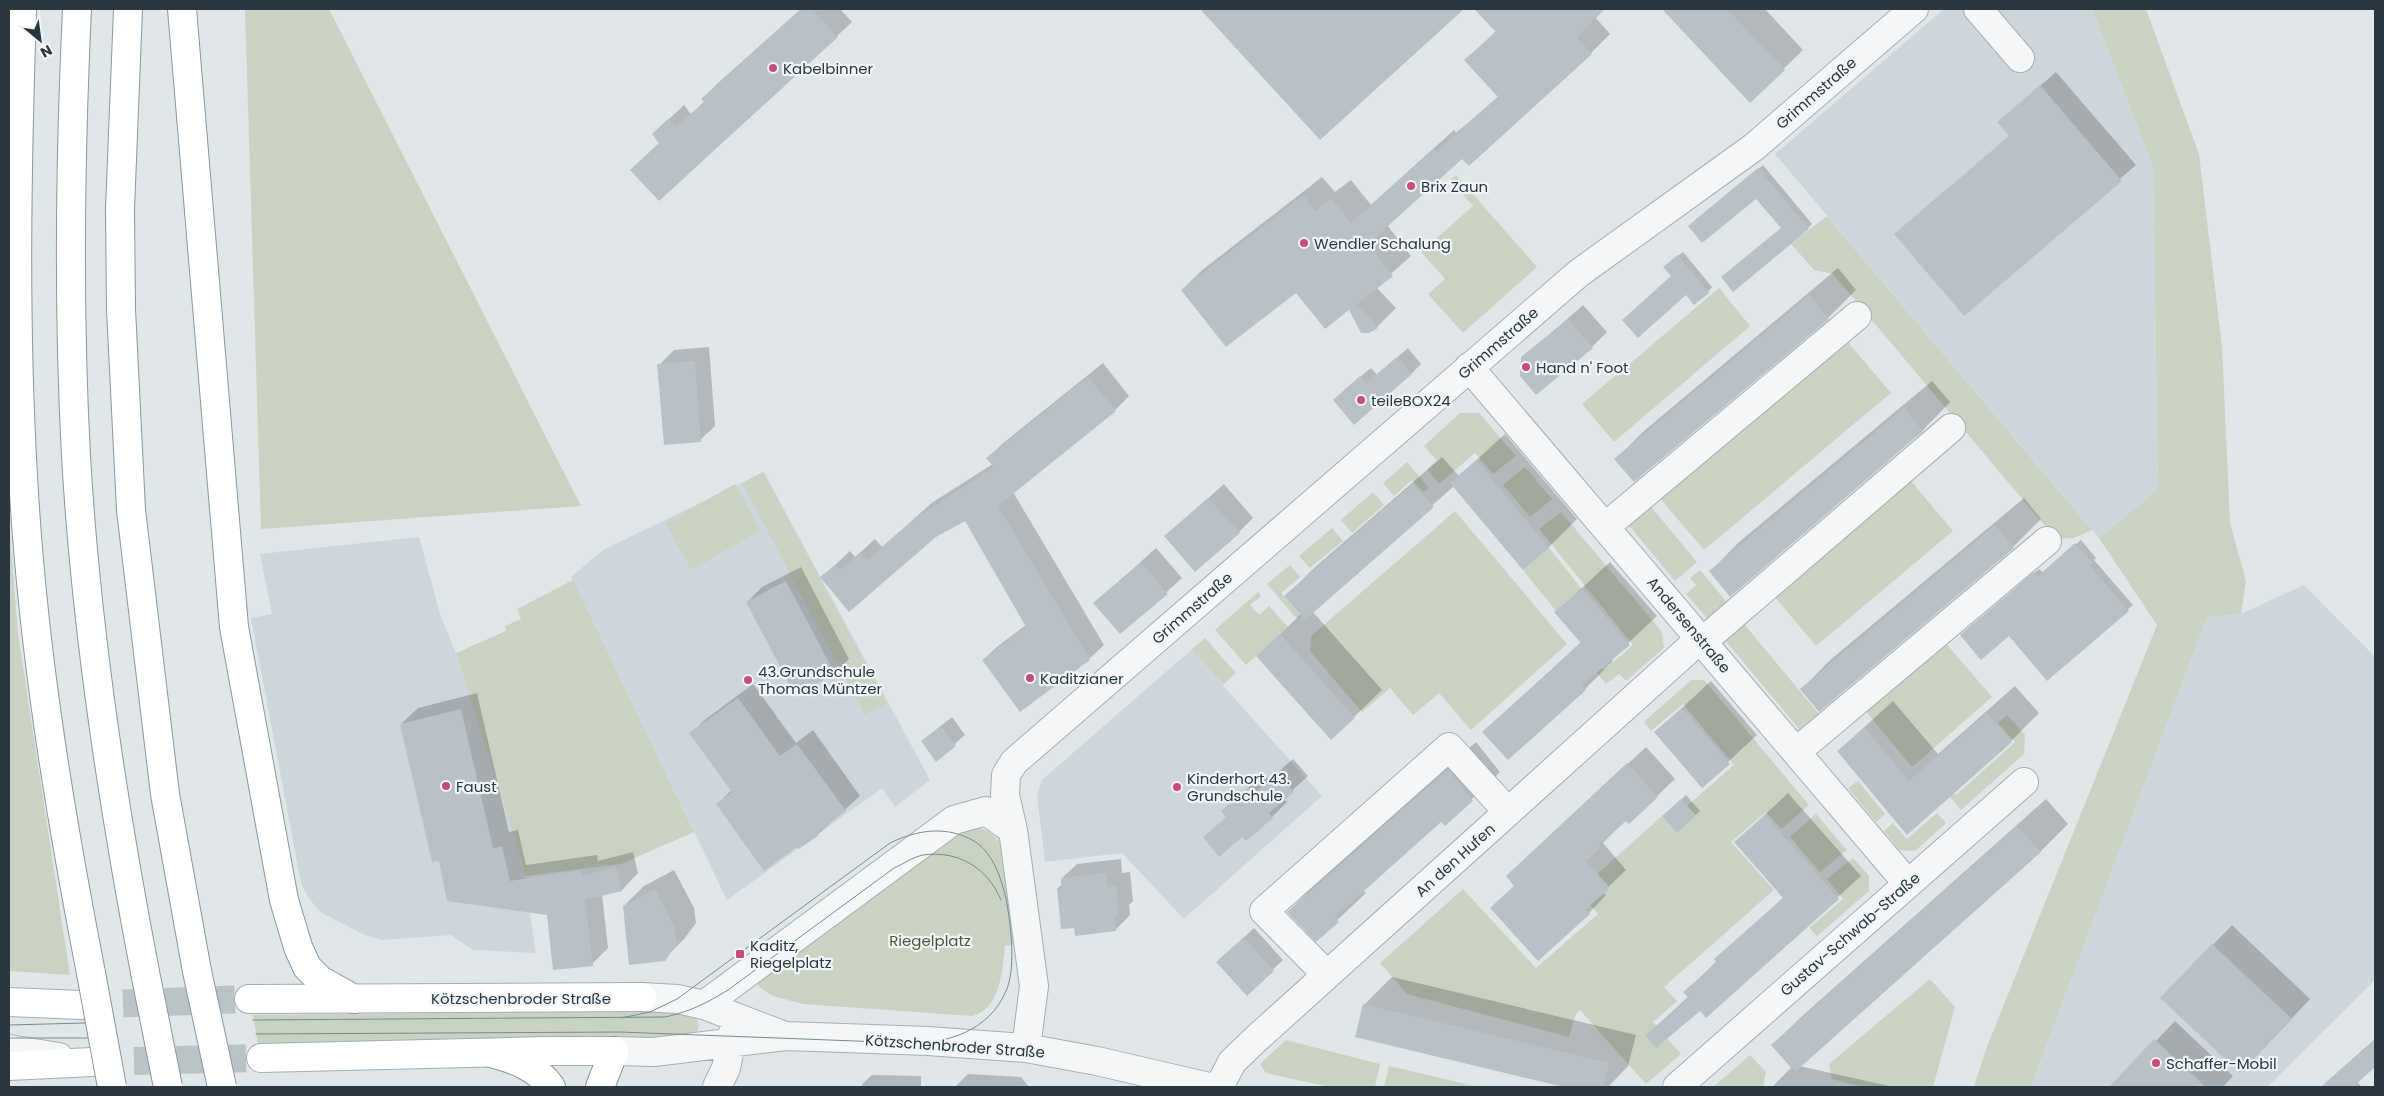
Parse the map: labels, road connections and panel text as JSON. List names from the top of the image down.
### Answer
{
  "streets": {
    "main road": ["Kötzschenbroder Straße"],
    "street": [
      "Grimmstraße",
      "Andersenstraße",
      "An den Hufen",
      "Gustav-Schwab-Straße"
    ]
  },
  "crossings": [
    ["Grimmstraße", "Andersenstraße"],
    ["Andersenstraße", "An den Hufen"],
    ["Andersenstraße", "Gustav-Schwab-Straße"]
  ],
  "parks": ["Riegelplatz"],
  "places": {
    "other": [
      "Kabelbinner",
      "Brix Zaun",
      "Wendler Schalung",
      "Hand n' Foot",
      "teileBOX24",
      "Kaditzianer",
      "43.Grundschule Thomas Müntzer",
      "Faust",
      "Kinderhort 43. Grundschule",
      "Schaffer-Mobil"
    ],
    "transit": ["Kaditz, Riegelplatz"]
  },
  "north": "bottom right"
}
